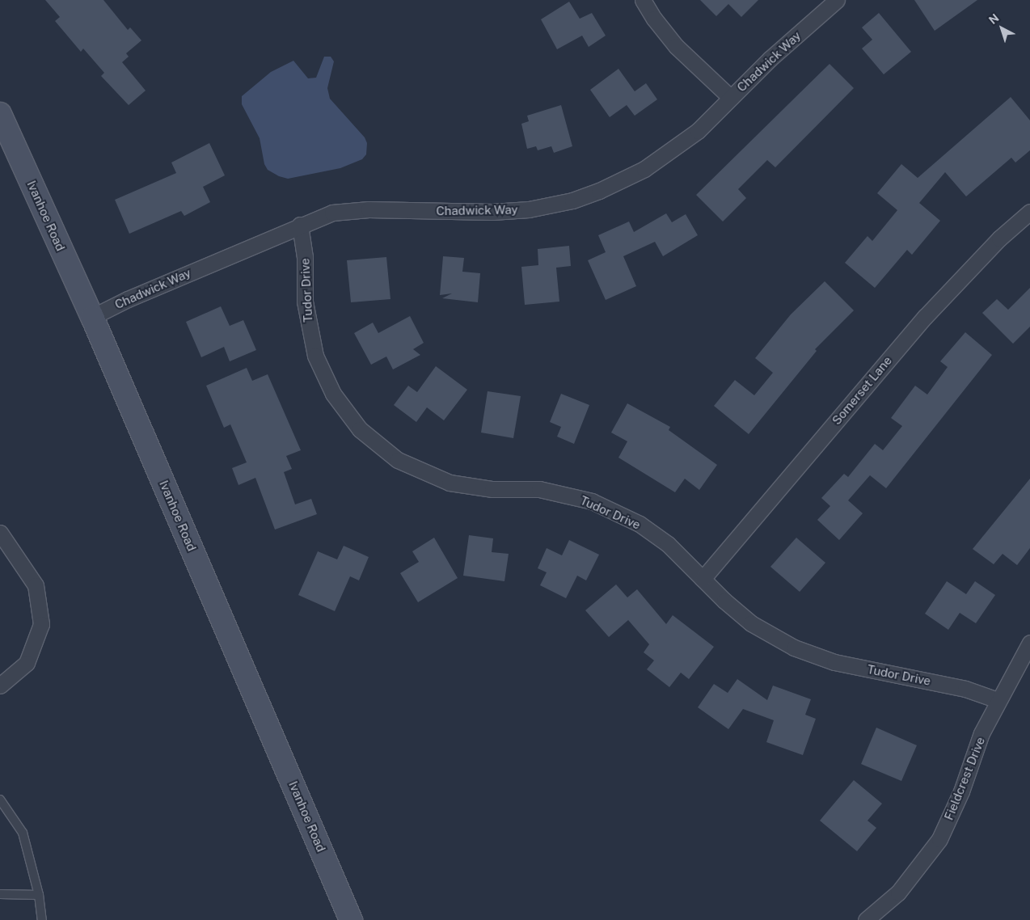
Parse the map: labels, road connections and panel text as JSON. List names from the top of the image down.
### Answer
{
  "streets": {
    "main road": ["Ivanhoe Road"],
    "street": [
      "Chadwick Way",
      "Tudor Drive",
      "Somerset Lane",
      "Fieldcrest Drive"
    ]
  },
  "crossings": [
    ["Chadwick Way", "Ivanhoe Road"],
    ["Chadwick Way", "Tudor Drive"],
    ["Tudor Drive", "Somerset Lane"],
    ["Tudor Drive", "Fieldcrest Drive"]
  ],
  "north": "top left"
}
